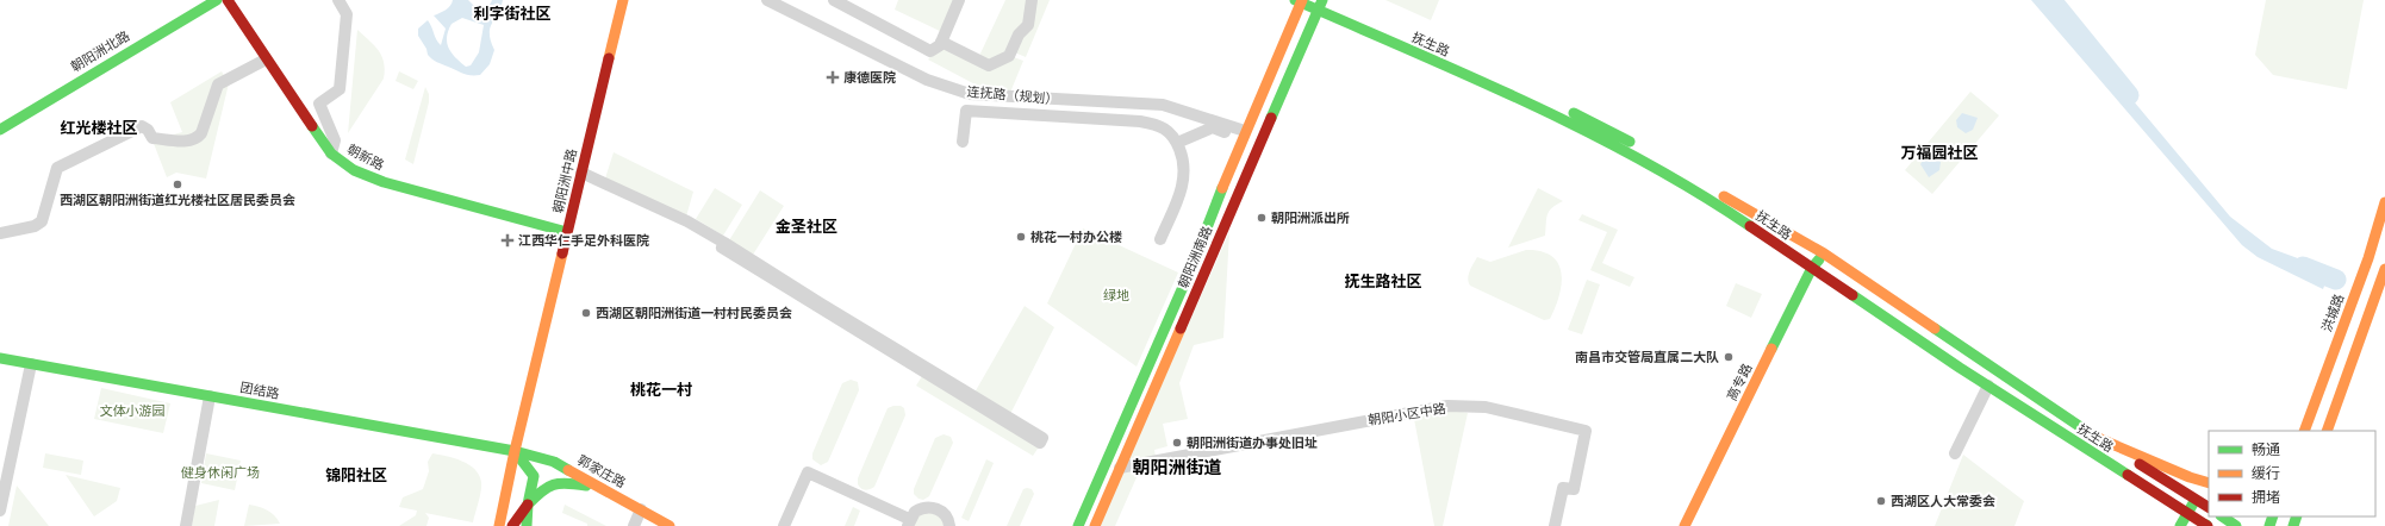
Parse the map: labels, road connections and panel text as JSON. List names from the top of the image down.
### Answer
{
  "streets": {
    "main road": [
      "抚生路",
      "朝阳洲北路",
      "朝新路",
      "朝阳洲中路",
      "朝阳洲南路",
      "洪城路",
      "高专路",
      "团结路",
      "郭家庄路"
    ],
    "street": ["连抚路（规划）", "朝阳小区中路"]
  },
  "crossings": [
    ["抚生路", "朝阳洲南路"],
    ["抚生路", "高专路"],
    ["连抚路（规划）", "朝阳洲南路"],
    ["朝新路", "朝阳洲中路"],
    ["朝阳洲中路", "团结路"],
    ["朝阳洲中路", "郭家庄路"],
    ["朝阳洲南路", "朝阳小区中路"],
    ["团结路", "郭家庄路"]
  ],
  "districts": [
    "利字街社区",
    "红光楼社区",
    "万福园社区",
    "金圣社区",
    "抚生路社区",
    "桃花一村",
    "朝阳洲街道",
    "锦阳社区"
  ],
  "parks": ["绿地", "文体小游园", "健身休闲广场"],
  "places": {
    "health": ["康德医院", "江西华仁手足外科医院"],
    "other": [
      "西湖区朝阳洲街道红光楼社区居民委员会",
      "朝阳洲派出所",
      "桃花一村办公楼",
      "西湖区朝阳洲街道一村村民委员会",
      "南昌市交管局直属二大队",
      "朝阳洲街道办事处旧址",
      "西湖区人大常委会"
    ]
  },
  "legend": ["畅通", "缓行", "拥堵"]
}
